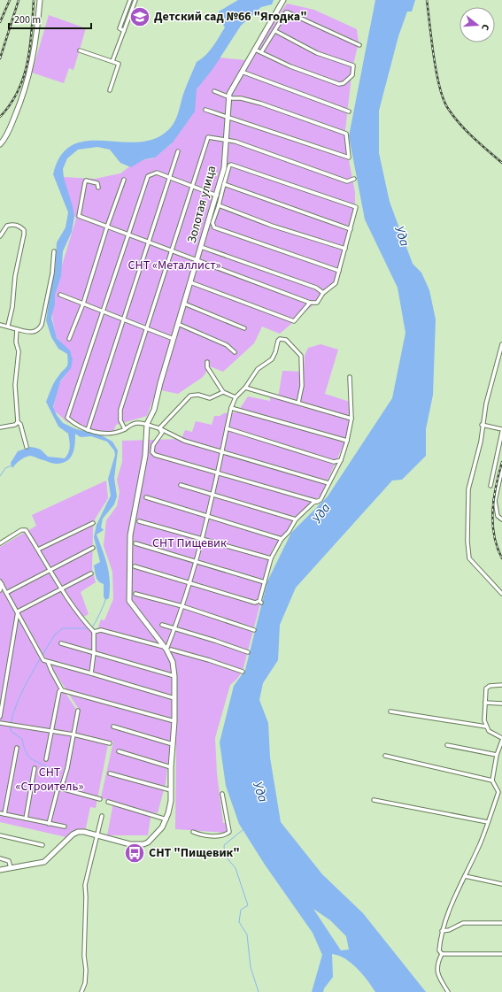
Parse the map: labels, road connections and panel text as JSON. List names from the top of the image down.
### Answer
{
  "streets": {
    "street": ["Золотая улица"]
  },
  "water": ["Уда"],
  "parks": ["СНТ «Металлист»", "СНТ Пищевик", "СНТ «Строитель»"],
  "places": {
    "school or university": ["Детский сад №66 \"Ягодка\""],
    "bus stop": ["СНТ \"Пищевик\""]
  },
  "scale_bar": "200 m",
  "north": "right"
}
